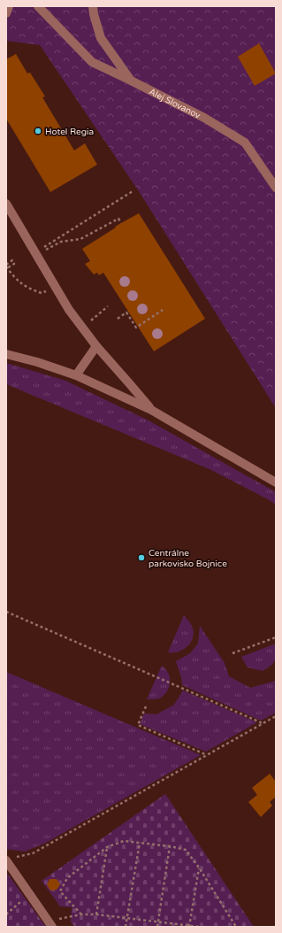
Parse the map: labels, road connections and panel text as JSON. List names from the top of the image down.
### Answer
{
  "streets": {
    "street": ["Alej Slovanov"]
  },
  "places": ["Hotel Regia", "Centrálne parkovisko Bojnice"]
}
